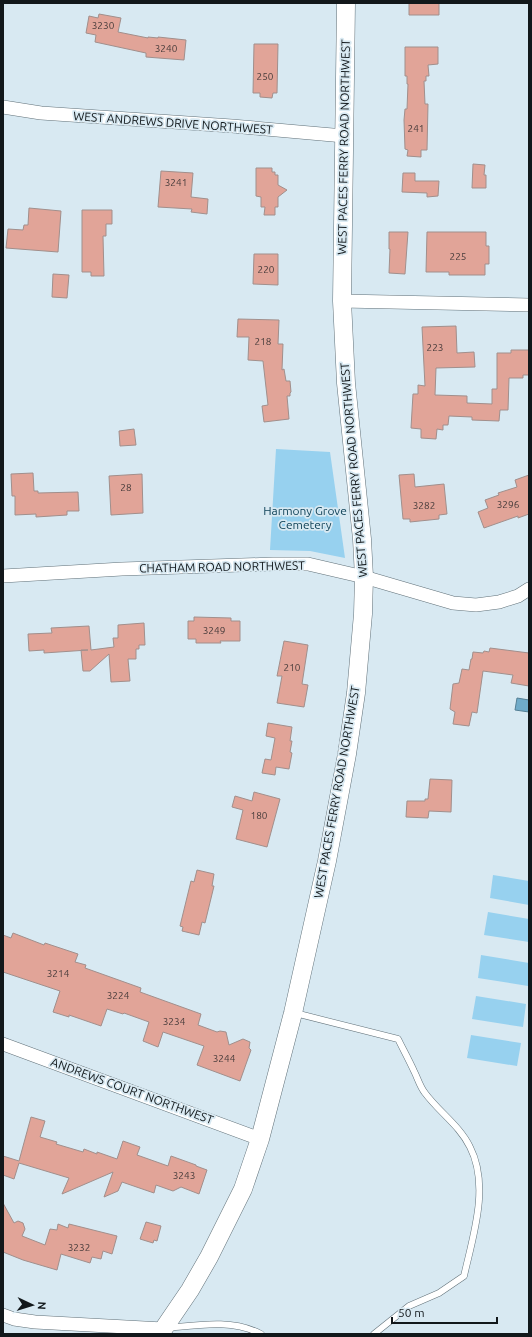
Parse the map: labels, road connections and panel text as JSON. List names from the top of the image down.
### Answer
{
  "streets": {
    "main road": ["WEST PACES FERRY ROAD NORTHWEST"],
    "street": ["WEST ANDREWS DRIVE NORTHWEST", "CHATHAM ROAD NORTHWEST", "ANDREWS COURT NORTHWEST"]
  },
  "crossings": [
    ["WEST ANDREWS DRIVE NORTHWEST", "WEST PACES FERRY ROAD NORTHWEST"],
    ["WEST PACES FERRY ROAD NORTHWEST", "CHATHAM ROAD NORTHWEST"],
    ["WEST PACES FERRY ROAD NORTHWEST", "ANDREWS COURT NORTHWEST"]
  ],
  "parks": ["Harmony Grove Cemetery"],
  "house_numbers": [
    "3230",
    "3240",
    "250",
    "241",
    "3241",
    "225",
    "220",
    "218",
    "223",
    "28",
    "3296",
    "3282",
    "3249",
    "210",
    "180",
    "3214",
    "3224",
    "3234",
    "3244",
    "3243",
    "3232"
  ],
  "scale_bar": "50 m",
  "north": "right"
}
